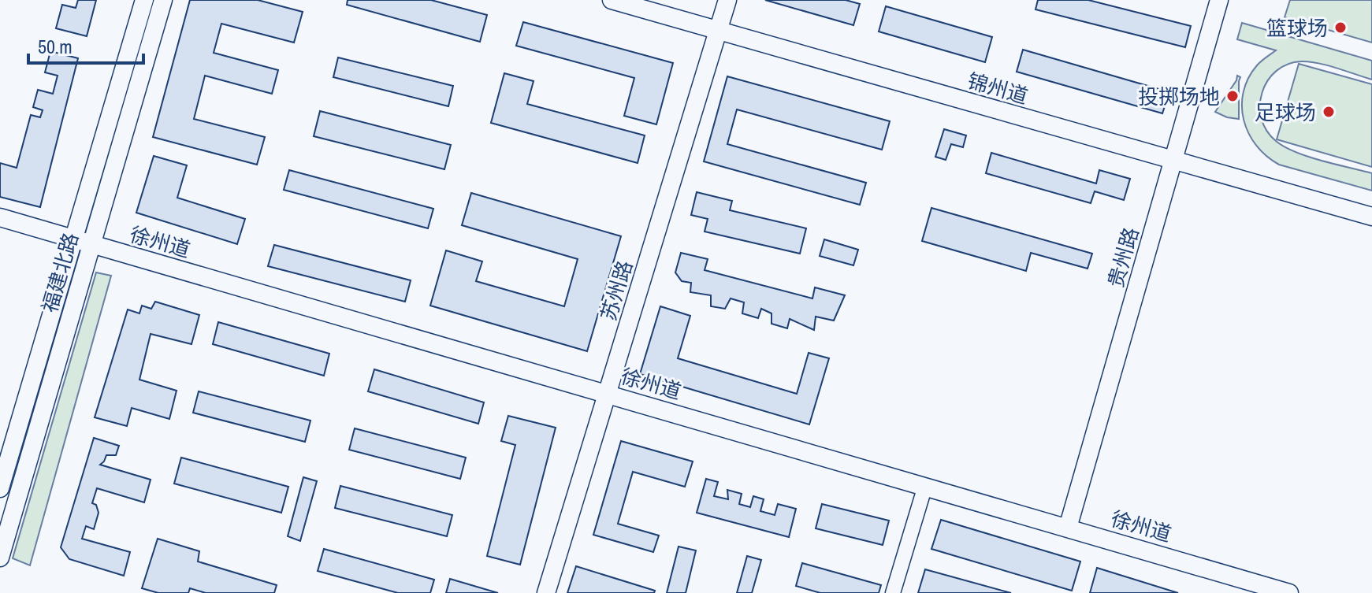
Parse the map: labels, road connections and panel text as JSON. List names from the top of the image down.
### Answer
{
  "streets": {
    "street": [
      "锦州道",
      "徐州道",
      "贵州路",
      "福建北路",
      "苏州路"
    ]
  },
  "crossings": [
    ["锦州道", "贵州路"],
    ["锦州道", "苏州路"],
    ["徐州道", "贵州路"],
    ["徐州道", "福建北路"],
    ["徐州道", "苏州路"]
  ],
  "places": ["篮球场", "投掷场地", "足球场"],
  "scale_bar": "50 m"
}
